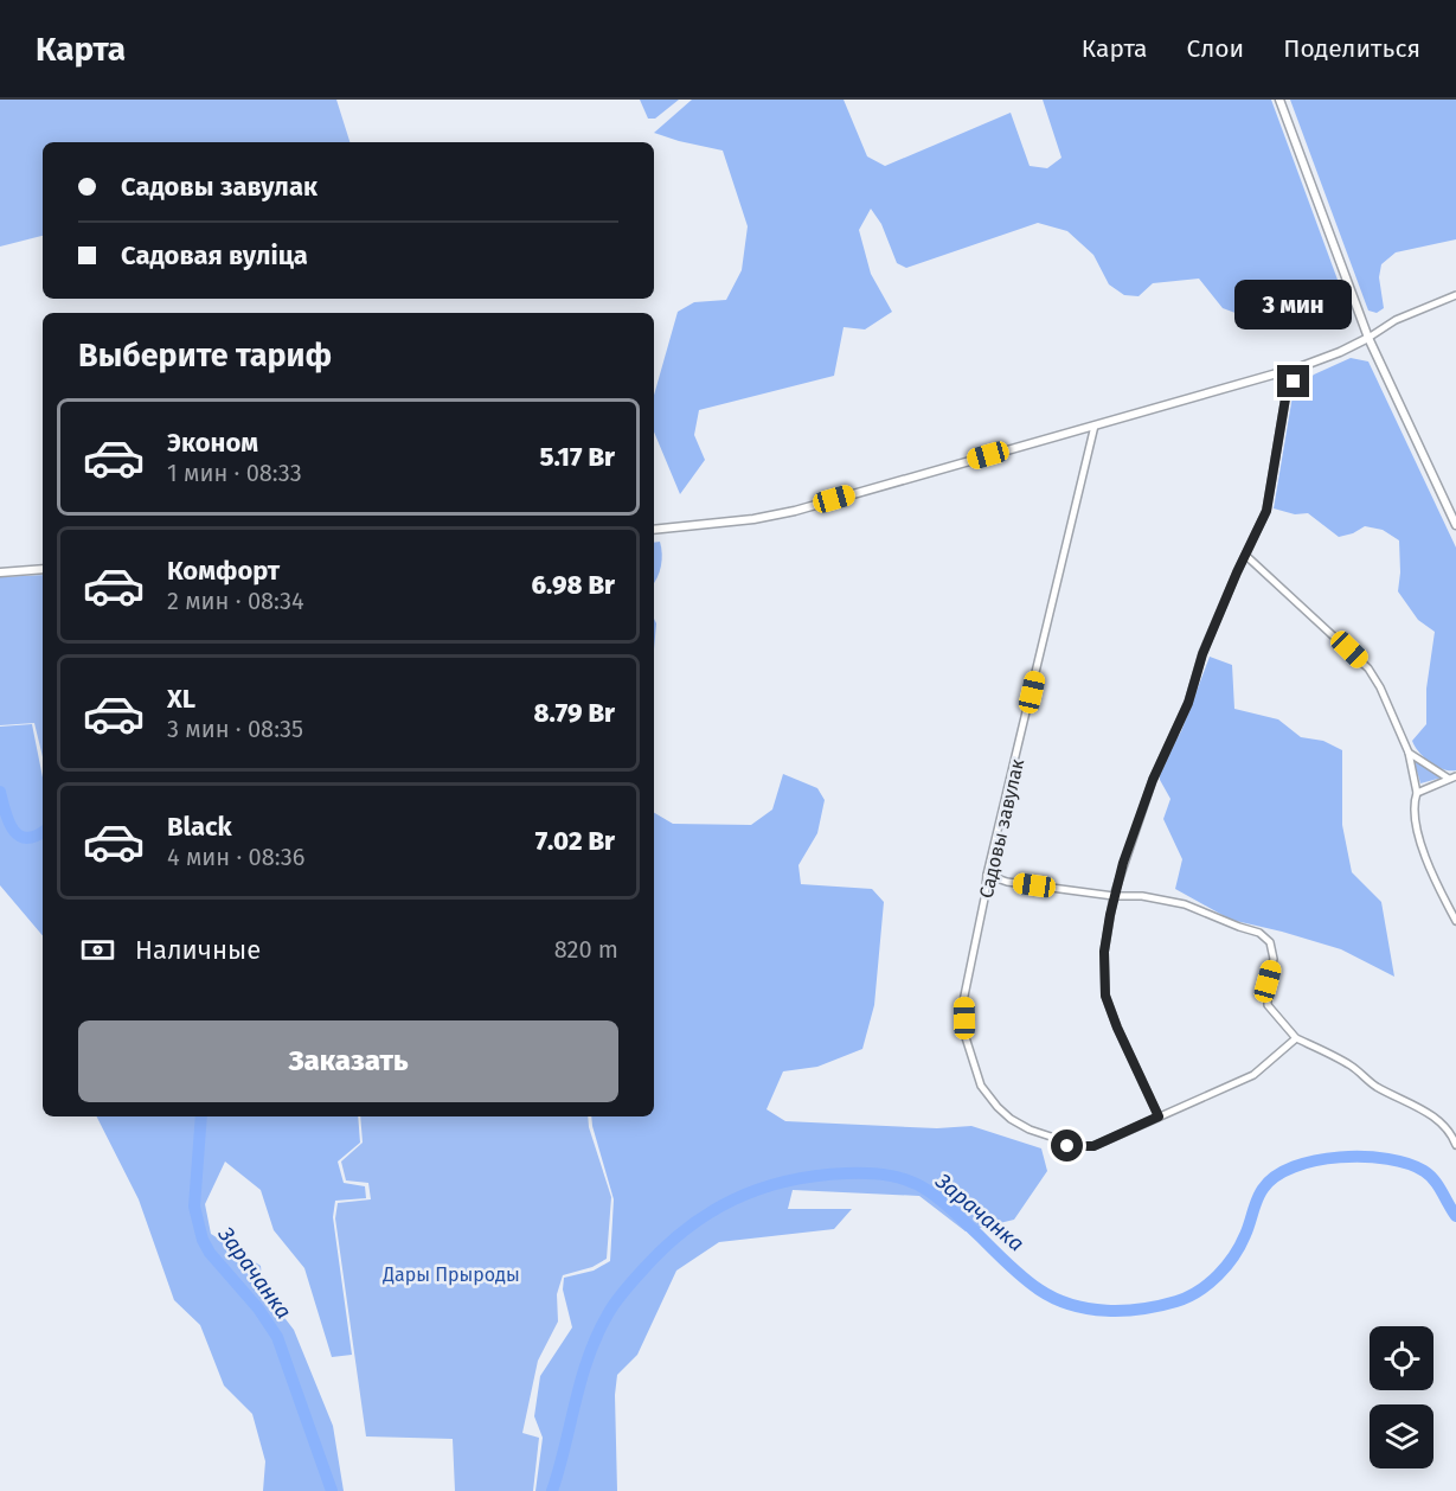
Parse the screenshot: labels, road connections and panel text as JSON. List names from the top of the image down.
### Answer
{
  "streets": {
    "street": ["Садовы завулак"]
  },
  "water": ["Зарачанка"],
  "parks": ["Дары Прыроды"],
  "page": {
    "header": "Карта",
    "nav": ["Карта", "Слои", "Поделиться"],
    "banner": ["Садовы завулак", "Садовая вуліца"],
    "bubble": "3 мин",
    "heading": "Выберите тариф",
    "list": [
      {
        "name": "Эконом",
        "note": "1 мин · 08:33",
        "value": "5.17 Br"
      },
      {
        "name": "Комфорт",
        "note": "2 мин · 08:34",
        "value": "6.98 Br"
      },
      {
        "name": "XL",
        "note": "3 мин · 08:35",
        "value": "8.79 Br"
      },
      {
        "name": "Black",
        "note": "4 мин · 08:36",
        "value": "7.02 Br"
      }
    ],
    "pay": ["Наличные", "820 m"],
    "buttons": "Заказать"
  }
}
